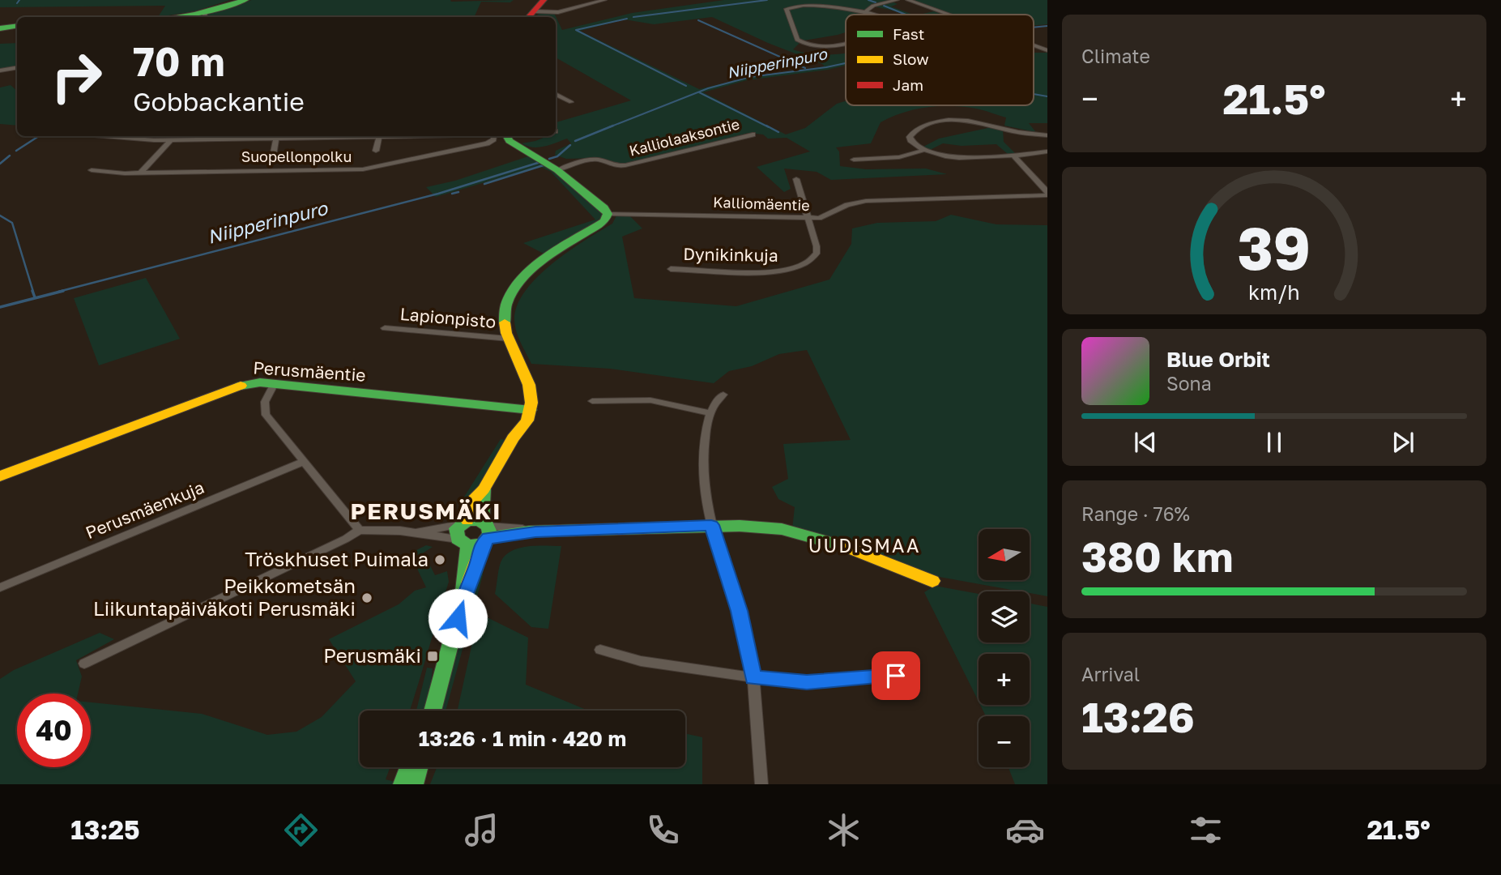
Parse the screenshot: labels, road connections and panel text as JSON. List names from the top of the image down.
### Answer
{
  "streets": {
    "street": [
      "Kalliolaaksontie",
      "Suopellonpolku",
      "Kalliomäentie",
      "Dynikinkuja",
      "Lapionpisto",
      "Perusmäentie",
      "Perusmäenkuja"
    ]
  },
  "crossings": [
    ["Kalliomäentie", "Dynikinkuja"]
  ],
  "districts": ["PERUSMÄKI", "UUDISMAA"],
  "water": ["Niipperinpuro"],
  "places": {
    "other": ["Tröskhuset Puimala", "Peikkometsän Liikuntapäiväkoti Perusmäki"],
    "transit": ["Perusmäki"]
  },
  "legend": ["Fast", "Slow", "Jam"],
  "north": "left",
  "page": {
    "tile": [
      "Climate",
      ["Range · 76%", "380 km"],
      ["Arrival", "13:26"]
    ],
    "turn": ["70 m", "Gobbackantie"],
    "heat": ["−", "21.5°", "+"],
    "song": ["Blue Orbit", "Sona"],
    "map_buttons": ["+", "−"],
    "limit": "40",
    "trip": "13:26 · 1 min · 420 m",
    "tabs": ["13:25", "21.5°"],
    "gauge": ["39", "km/h"]
  }
}
